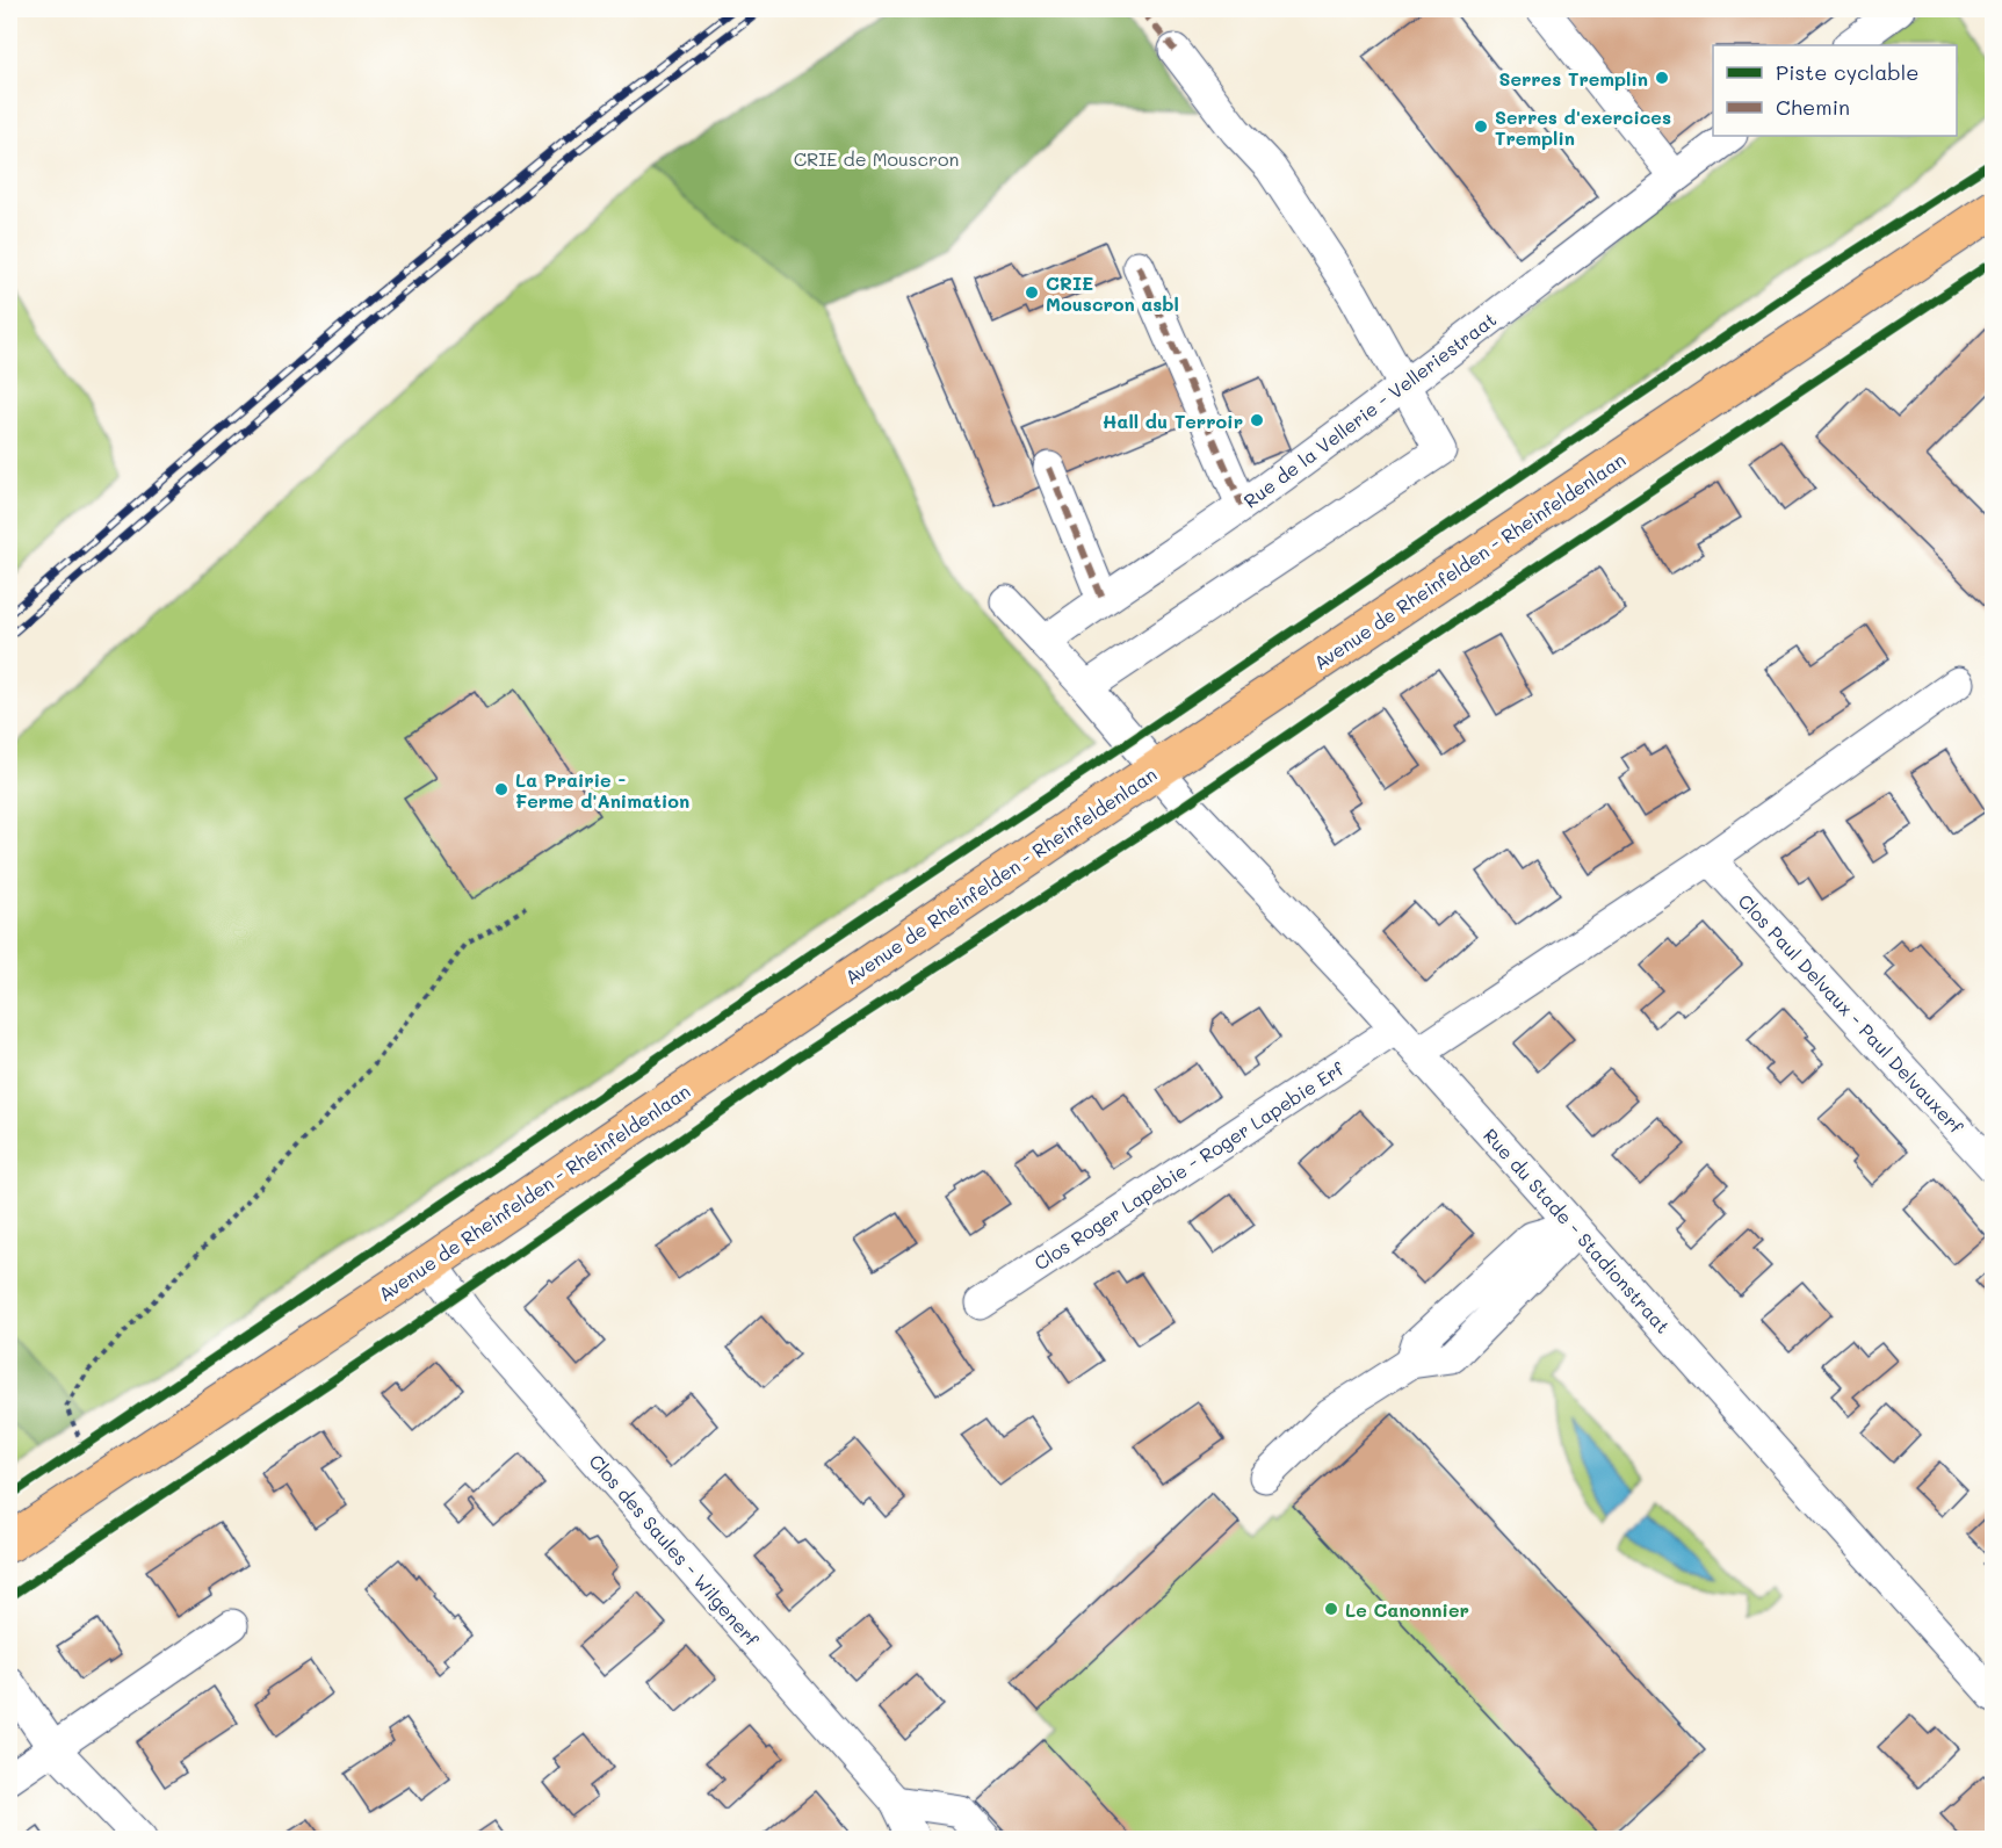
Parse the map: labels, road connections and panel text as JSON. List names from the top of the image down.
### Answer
{
  "streets": {
    "main road": ["Avenue de Rheinfelden - Rheinfeldenlaan"],
    "street": [
      "Rue de la Vellerie - Velleriestraat",
      "Clos Paul Delvaux - Paul Delvauxerf",
      "Clos Roger Lapebie - Roger Lapebie Erf",
      "Rue du Stade - Stadionstraat",
      "Clos des Saules - Wilgenerf"
    ]
  },
  "crossings": [
    ["Rue de la Vellerie - Velleriestraat", "Rue du Stade - Stadionstraat"],
    ["Avenue de Rheinfelden - Rheinfeldenlaan", "Rue du Stade - Stadionstraat"],
    ["Avenue de Rheinfelden - Rheinfeldenlaan", "Clos des Saules - Wilgenerf"],
    ["Clos Roger Lapebie - Roger Lapebie Erf", "Rue du Stade - Stadionstraat"]
  ],
  "parks": ["CRIE de Mouscron"],
  "places": [
    "Serres Tremplin",
    "Serres d'exercices Tremplin",
    "CRIE Mouscron asbl",
    "Hall du Terroir",
    "La Prairie - Ferme d'Animation",
    "Le Canonnier"
  ],
  "legend": ["Piste cyclable", "Chemin"]
}
